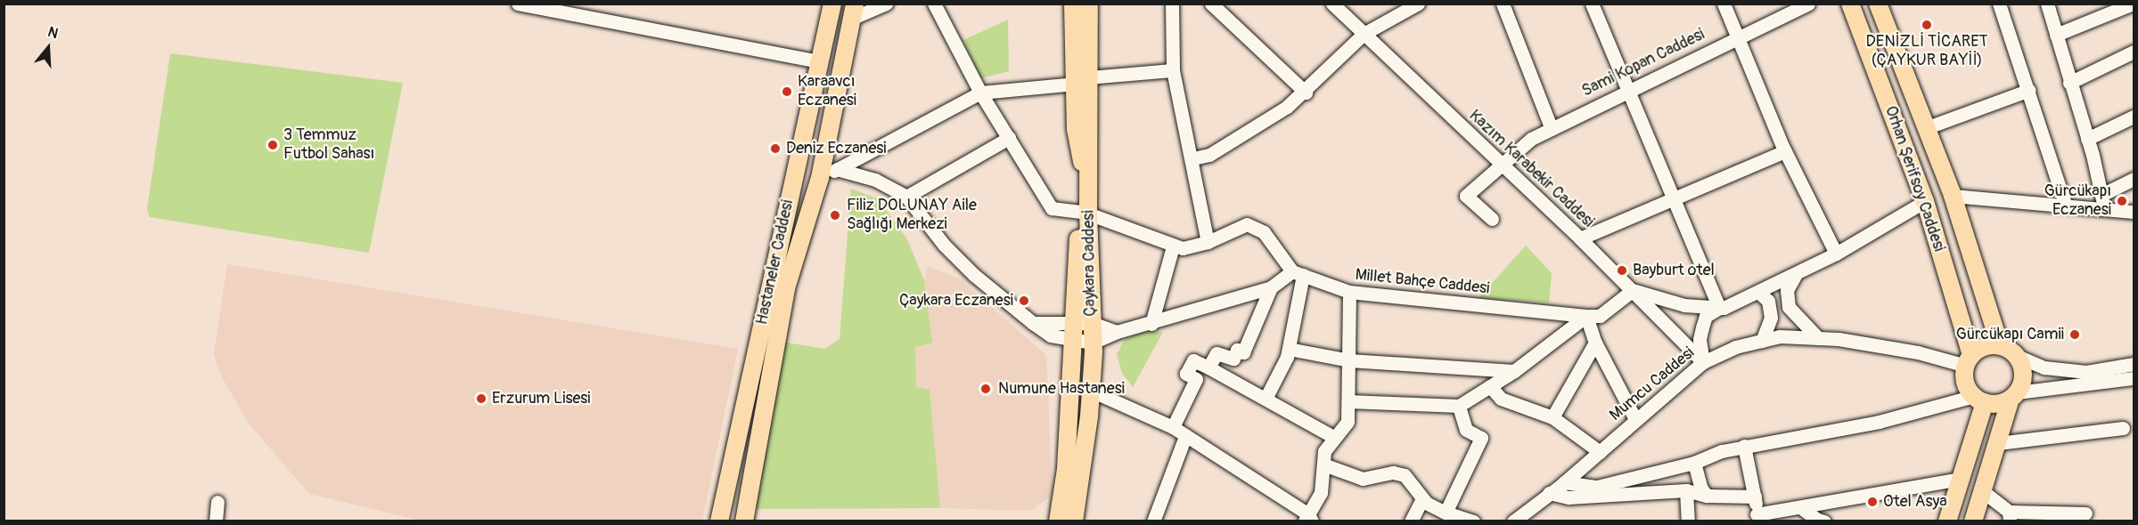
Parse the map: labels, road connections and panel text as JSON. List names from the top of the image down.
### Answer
{
  "streets": {
    "main road": ["Orhan Şerifsoy Caddesi", "Hastaneler Caddesi", "Çaykara Caddesi"],
    "street": [
      "Sami Kopan Caddesi",
      "Kazım Karabekir Caddesi",
      "Millet Bahçe Caddesi",
      "Mumcu Caddesi"
    ]
  },
  "crossings": [
    ["Sami Kopan Caddesi", "Kazım Karabekir Caddesi"],
    ["Kazım Karabekir Caddesi", "Millet Bahçe Caddesi"],
    ["Kazım Karabekir Caddesi", "Mumcu Caddesi"],
    ["Orhan Şerifsoy Caddesi", "Mumcu Caddesi"]
  ],
  "places": [
    "DENİZLİ TİCARET (ÇAYKUR BAYİİ)",
    "Karaavcı Eczanesi",
    "3 Temmuz Futbol Sahası",
    "Deniz Eczanesi",
    "Gürcükapı Eczanesi",
    "Filiz DOLUNAY Aile Sağlığı Merkezi",
    "Bayburt otel",
    "Çaykara Eczanesi",
    "Gürcükapı Camii",
    "Numune Hastanesi",
    "Erzurum Lisesi",
    "Otel Asya"
  ],
  "north": "top"
}
